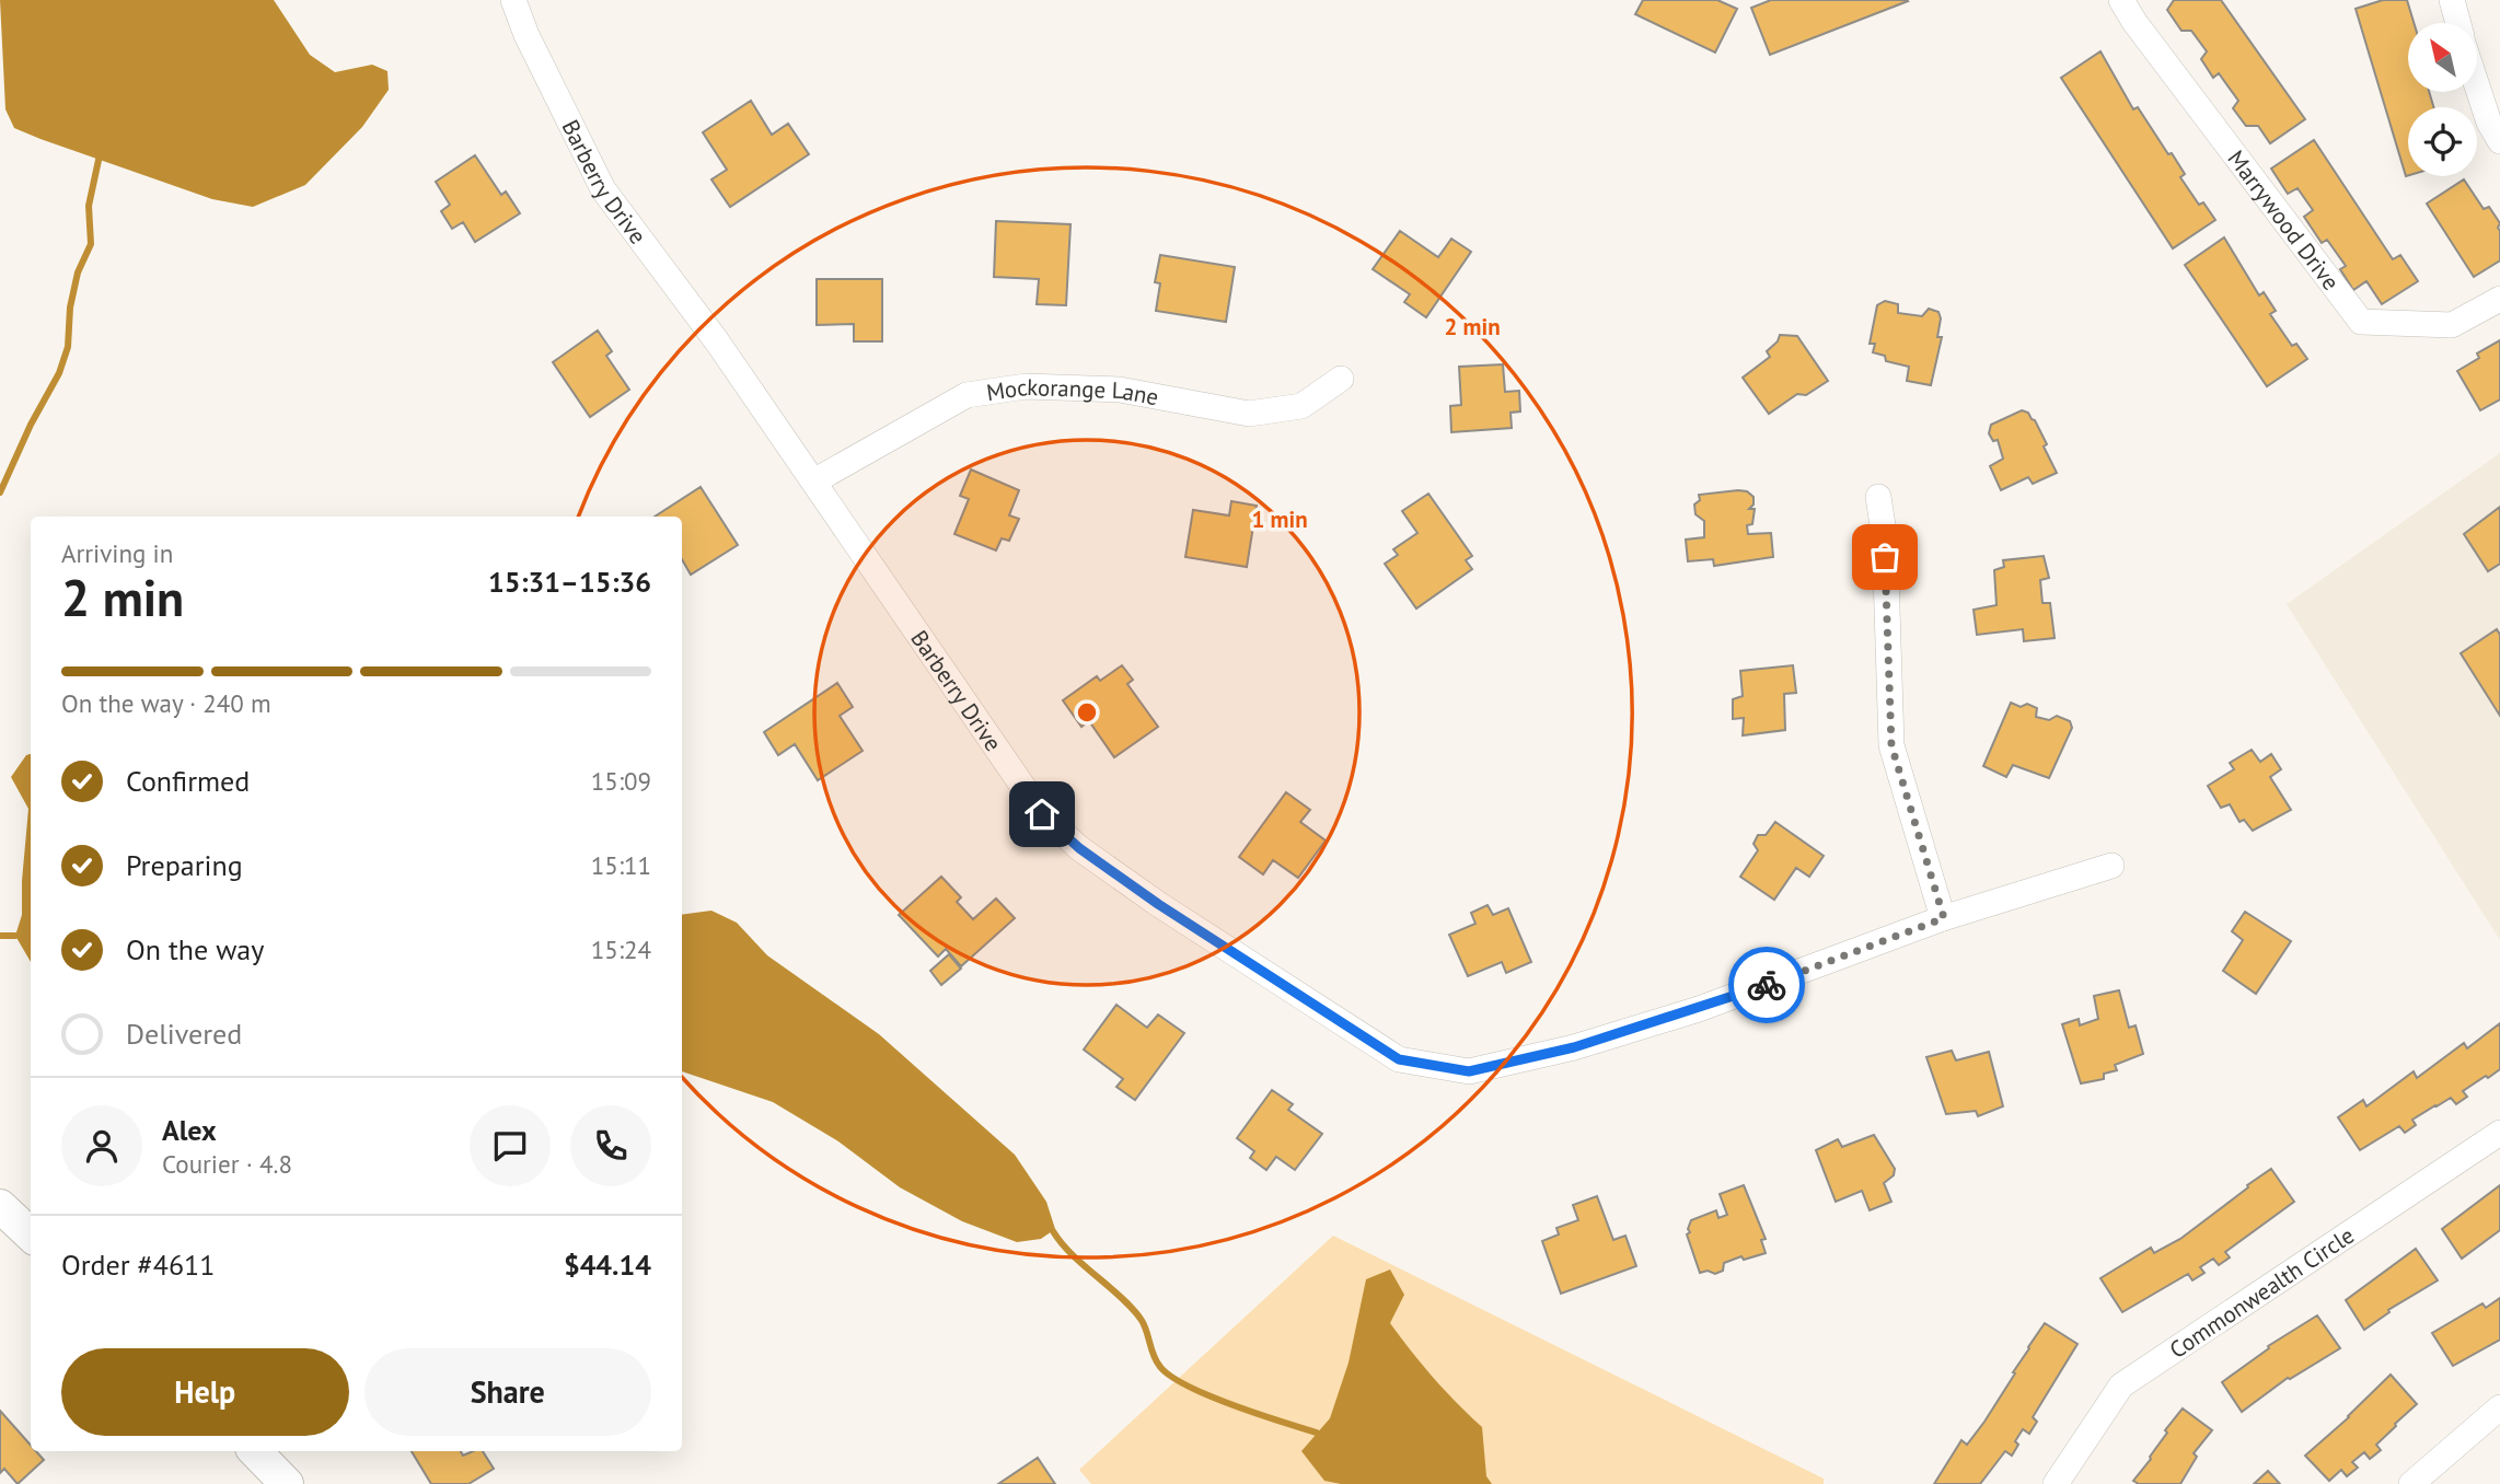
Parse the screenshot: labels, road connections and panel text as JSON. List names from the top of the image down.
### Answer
{
  "streets": {
    "street": [
      "Barberry Drive",
      "Marrywood Drive",
      "Mockorange Lane",
      "Commonwealth Circle"
    ]
  },
  "crossings": [
    ["Barberry Drive", "Mockorange Lane"]
  ],
  "north": "top left",
  "page": {
    "heading": ["2 min", "Arriving in", "15:31–15:36"],
    "panel": [
      "Alex",
      "Courier · 4.8",
      "Order #4611",
      "$44.14"
    ],
    "bar": "On the way · 240 m",
    "list": [
      ["Confirmed", "15:09"],
      ["Preparing", "15:11"],
      ["On the way", "15:24"],
      "Delivered"
    ],
    "buttons": ["Help", "Share"]
  },
  "rings": ["2 min", "1 min"]
}
